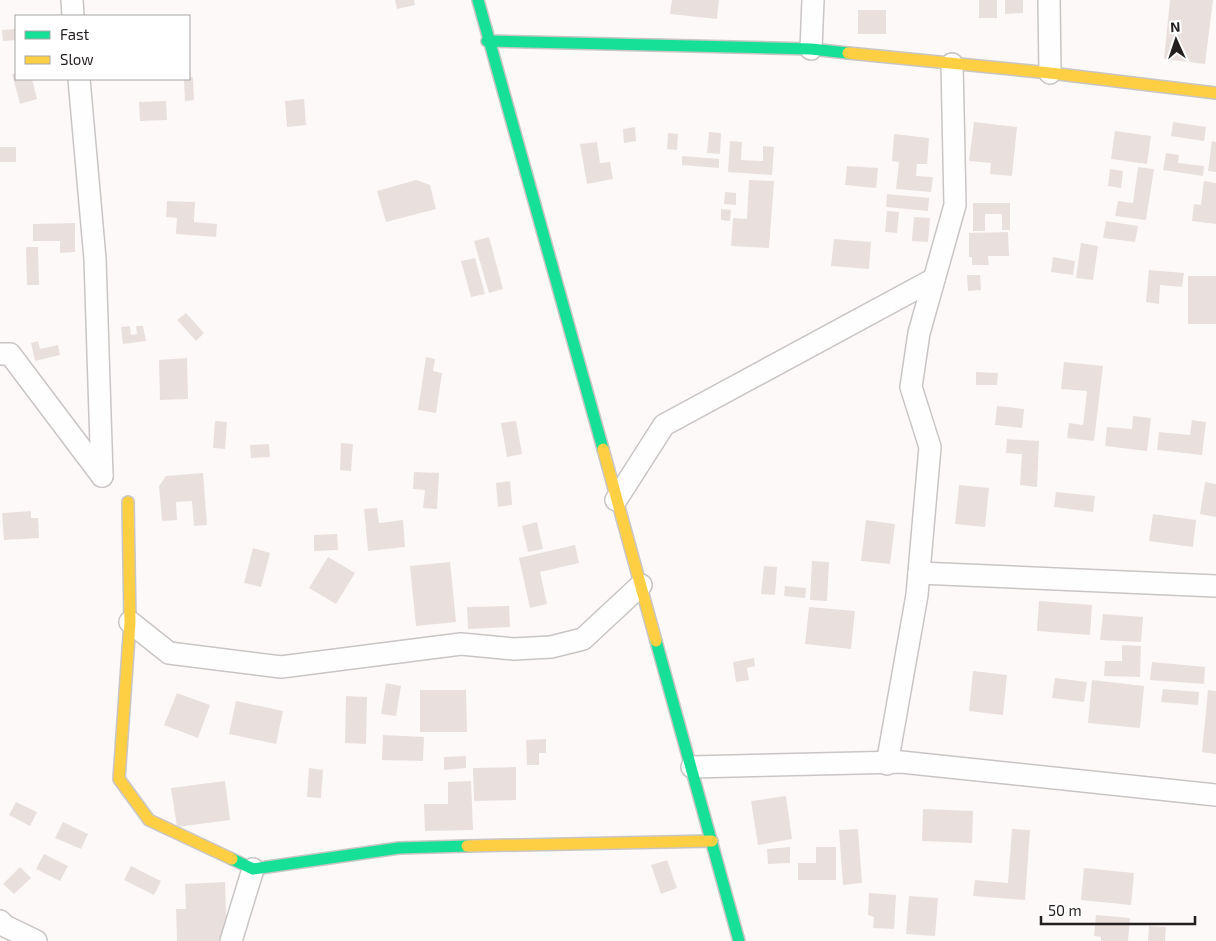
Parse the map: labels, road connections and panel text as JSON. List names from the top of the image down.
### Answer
{
  "legend": ["Fast", "Slow"],
  "scale_bar": "50 m",
  "north": "top"
}
